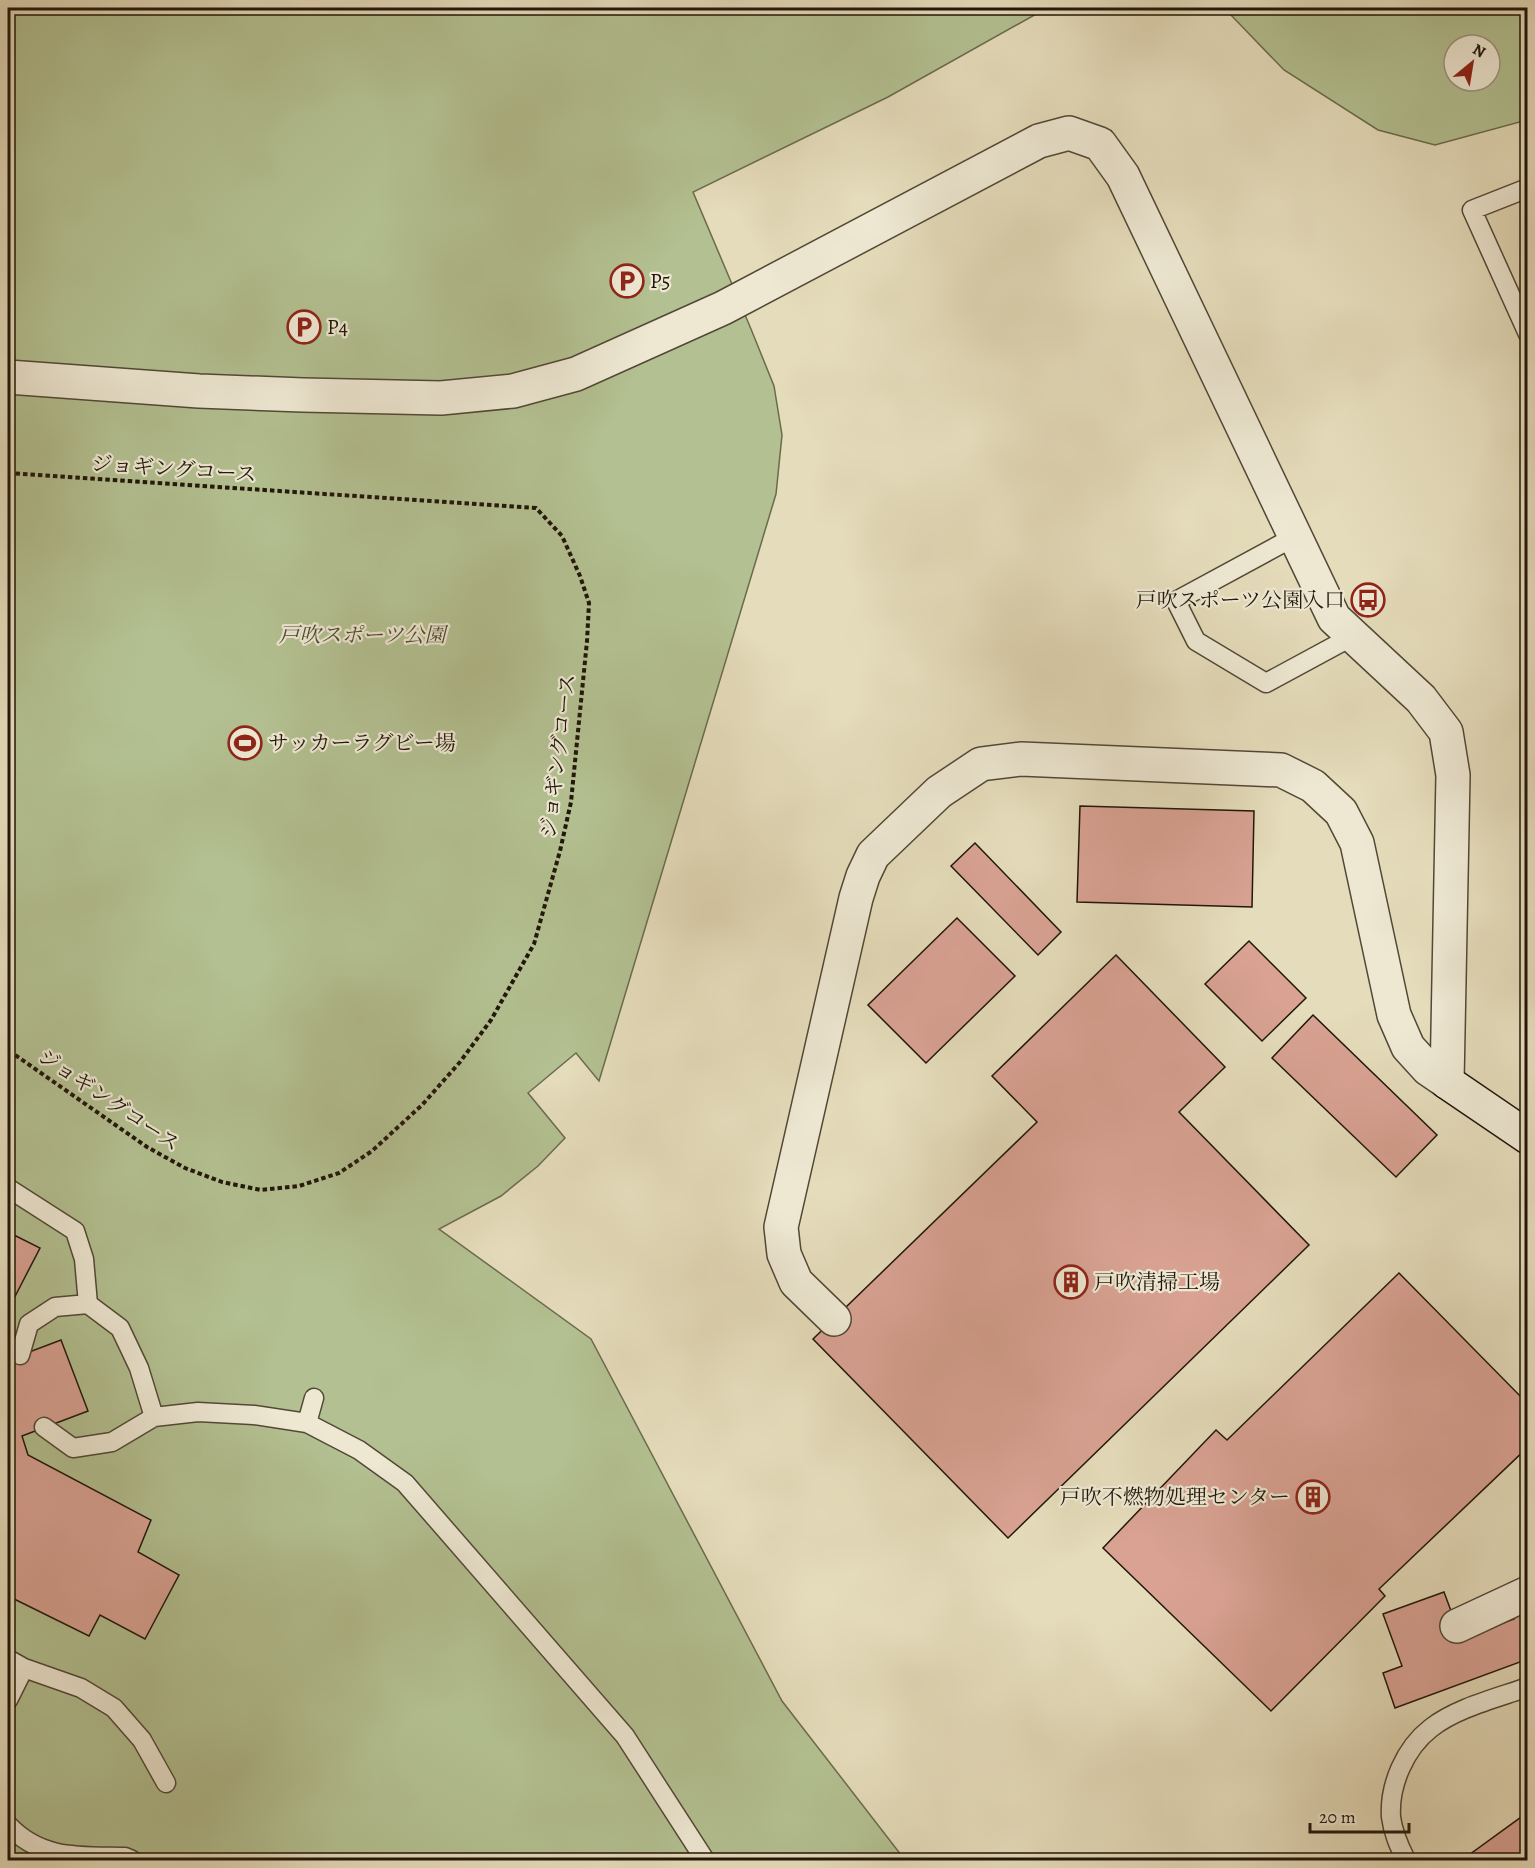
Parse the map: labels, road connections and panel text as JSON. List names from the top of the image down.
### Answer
{
  "streets": {
    "path": ["ジョギングコース"]
  },
  "parks": ["戸吹スポーツ公園"],
  "places": {
    "parking": ["P5", "P4"],
    "bus stop": ["戸吹スポーツ公園入口"],
    "sports": ["サッカーラグビー場"],
    "building": ["戸吹清掃工場", "戸吹不燃物処理センター"]
  },
  "scale_bar": "20 m",
  "north": "top right"
}
